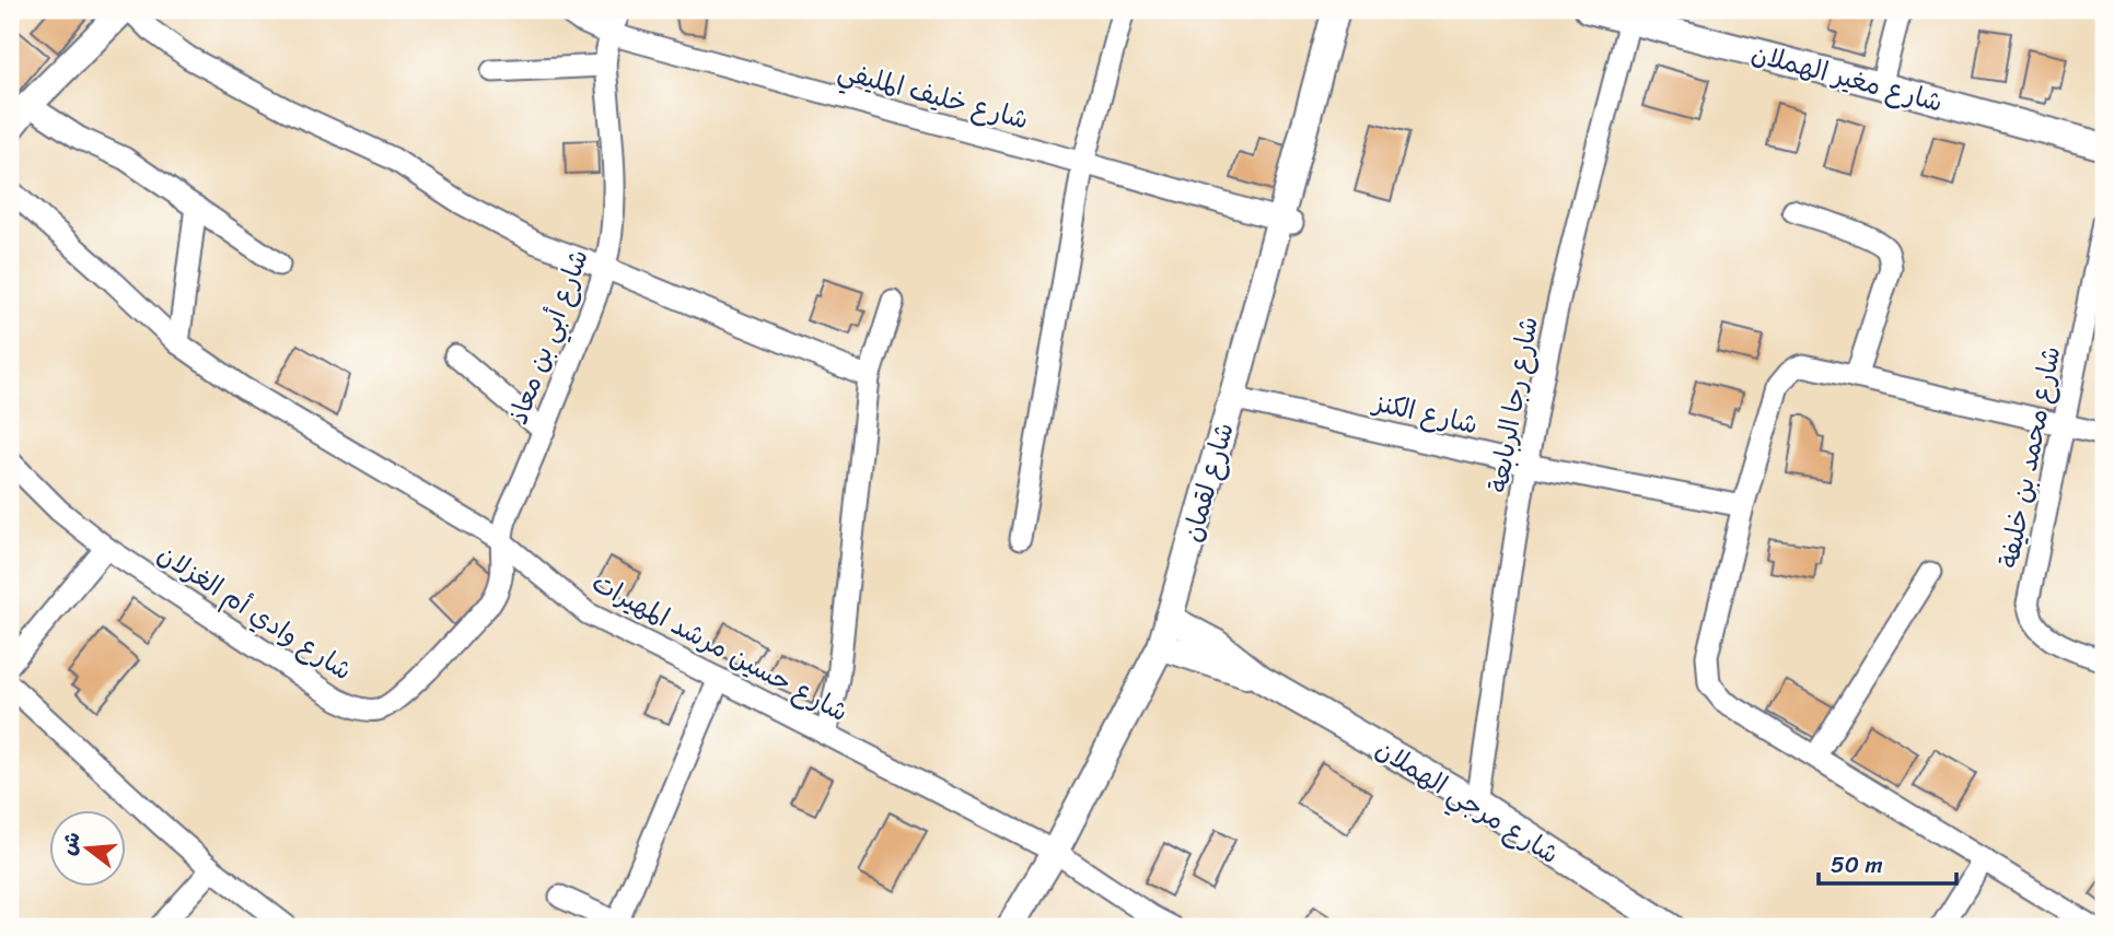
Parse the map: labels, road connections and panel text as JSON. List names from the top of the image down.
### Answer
{
  "streets": {
    "street": [
      "شارع مغير الهملان",
      "شارع خليف المليفي",
      "شارع أبي بن معاذ",
      "شارع رجا الربابعة",
      "شارع الكنز",
      "شارع محمد بن خليفة",
      "شارع لقمان",
      "شارع وادي أم الغزلان",
      "شارع حسين مرشد المهيرات",
      "شارع مرجي الهملان"
    ]
  },
  "crossings": [
    ["شارع مغير الهملان", "شارع رجا الربابعة"],
    ["شارع خليف المليفي", "شارع أبي بن معاذ"],
    ["شارع خليف المليفي", "شارع لقمان"],
    ["شارع أبي بن معاذ", "شارع وادي أم الغزلان"],
    ["شارع أبي بن معاذ", "شارع حسين مرشد المهيرات"],
    ["شارع رجا الربابعة", "شارع الكنز"],
    ["شارع رجا الربابعة", "شارع مرجي الهملان"],
    ["شارع الكنز", "شارع لقمان"],
    ["شارع لقمان", "شارع حسين مرشد المهيرات"],
    ["شارع لقمان", "شارع مرجي الهملان"],
    ["شارع وادي أم الغزلان", "شارع حسين مرشد المهيرات"]
  ],
  "scale_bar": "50 m",
  "north": "left"
}
